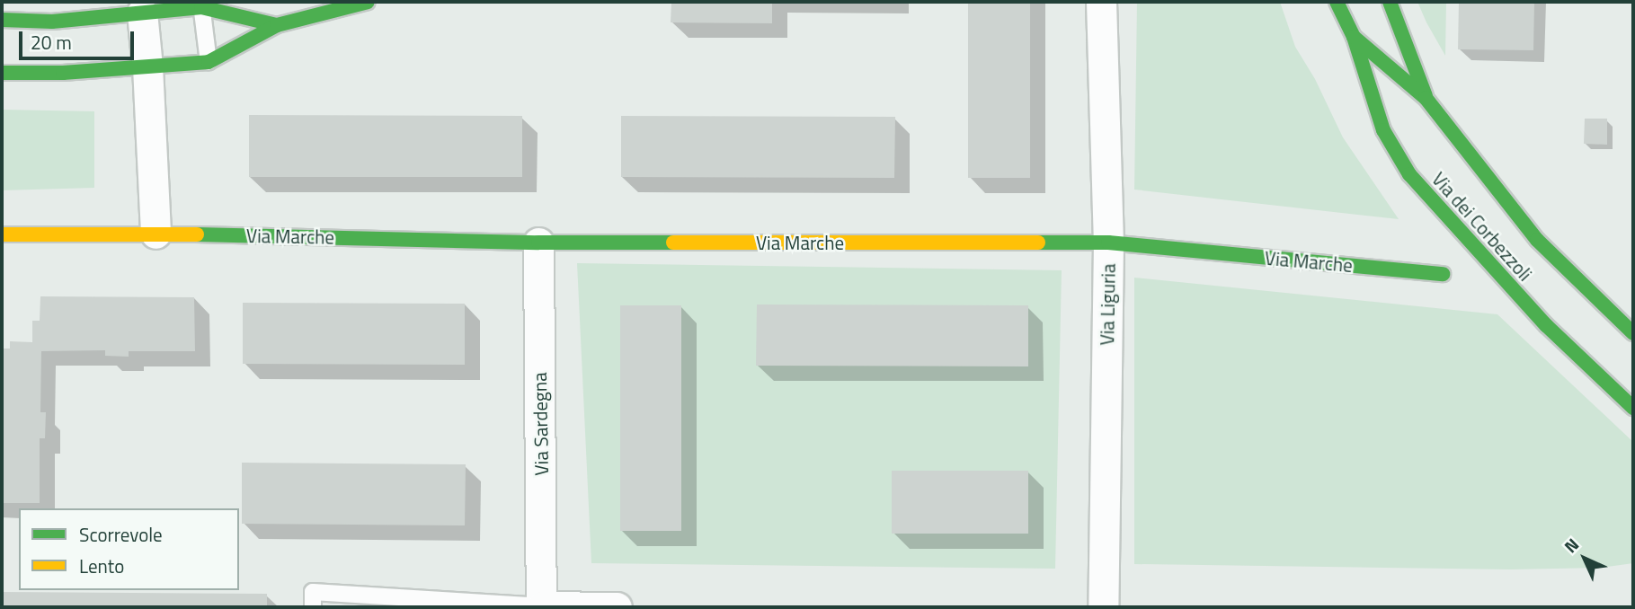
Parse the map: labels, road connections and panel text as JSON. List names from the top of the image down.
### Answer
{
  "streets": {
    "street": [
      "Via dei Corbezzoli",
      "Via Marche",
      "Via Liguria",
      "Via Sardegna"
    ]
  },
  "crossings": [
    ["Via Marche", "Via Liguria"],
    ["Via Marche", "Via Sardegna"]
  ],
  "legend": ["Scorrevole", "Lento"],
  "scale_bar": "20 m",
  "north": "top left"
}
